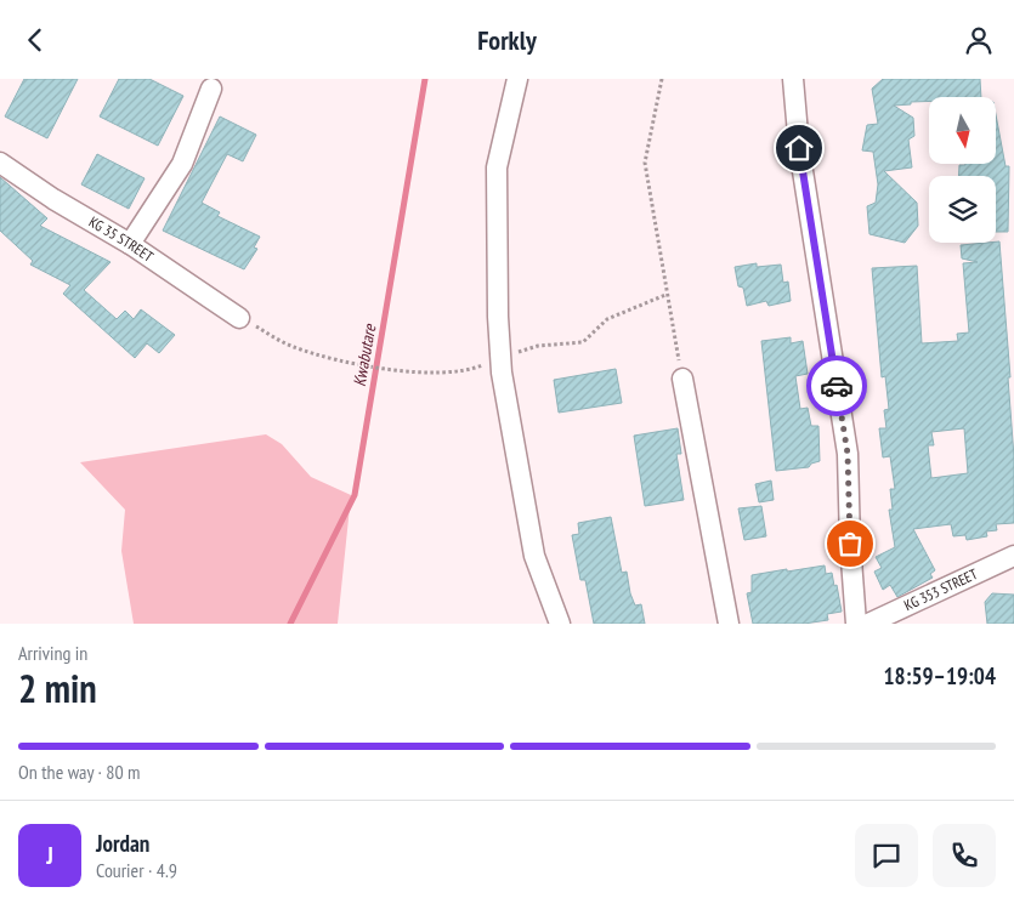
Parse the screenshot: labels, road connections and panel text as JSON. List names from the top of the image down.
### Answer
{
  "streets": {
    "street": ["KG 35 STREET", "KG 353 STREET"]
  },
  "water": ["Kwabutare"],
  "north": "bottom",
  "page": {
    "header": "Forkly",
    "heading": ["2 min", "Arriving in", "18:59–19:04"],
    "panel": ["Jordan", "Courier · 4.9"],
    "bar": "On the way · 80 m",
    "round": "J"
  }
}
